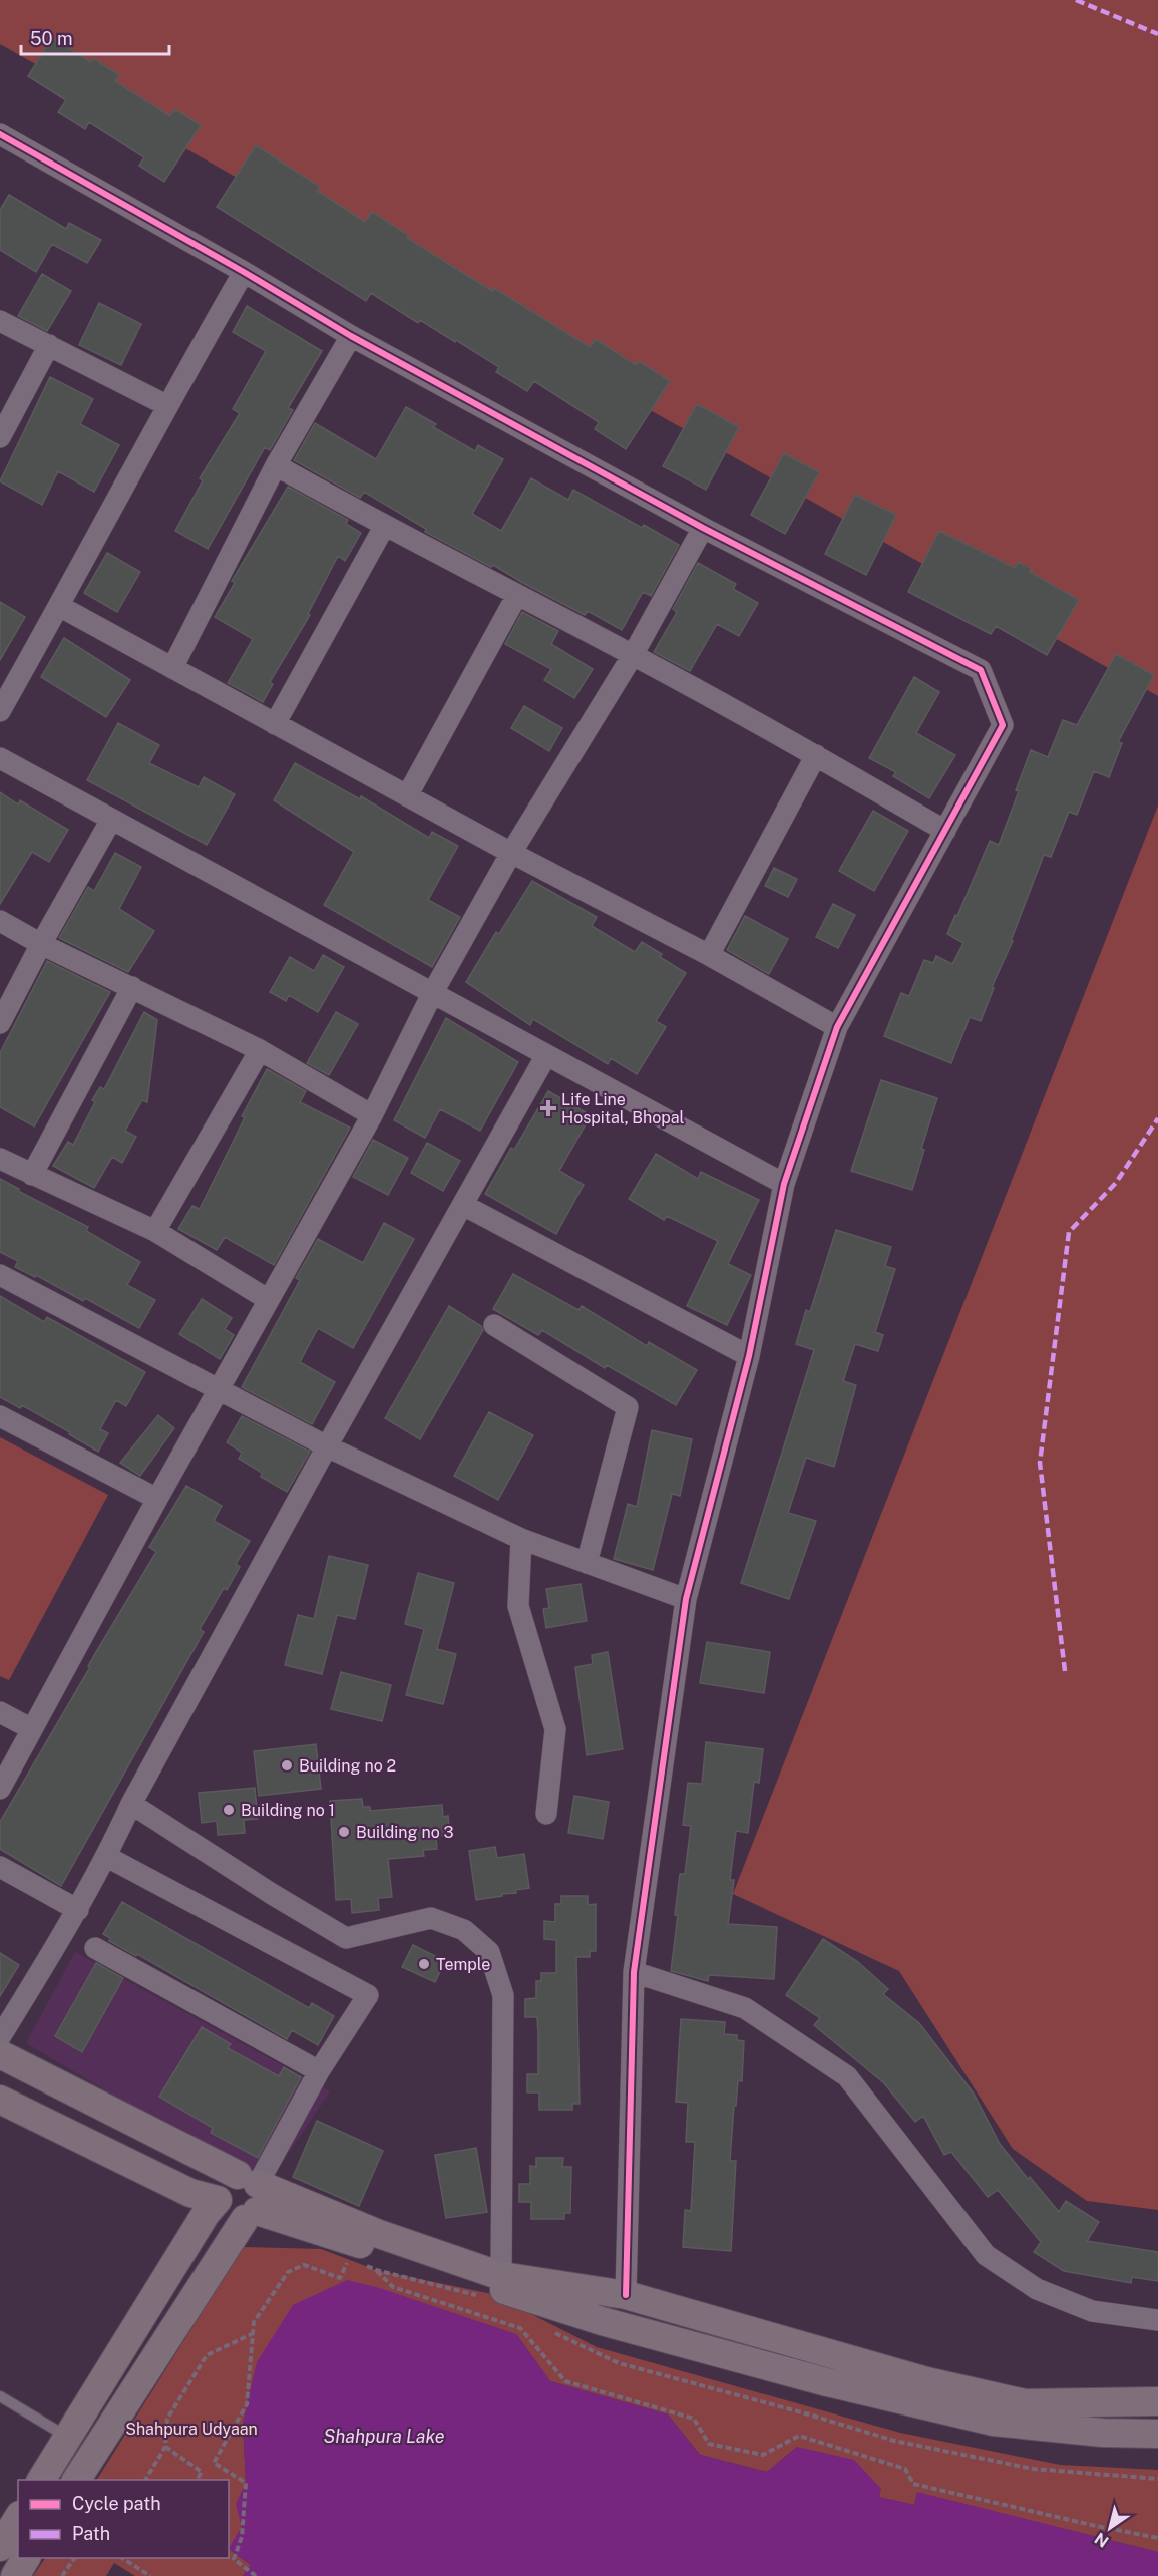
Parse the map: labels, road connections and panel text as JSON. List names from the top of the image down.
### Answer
{
  "water": ["Shahpura Lake"],
  "parks": ["Shahpura Udyaan"],
  "places": {
    "health": ["Life Line Hospital, Bhopal"],
    "other": [
      "Building no 2",
      "Building no 1",
      "Building no 3",
      "Temple"
    ]
  },
  "legend": ["Cycle path", "Path"],
  "scale_bar": "50 m",
  "north": "bottom left"
}
